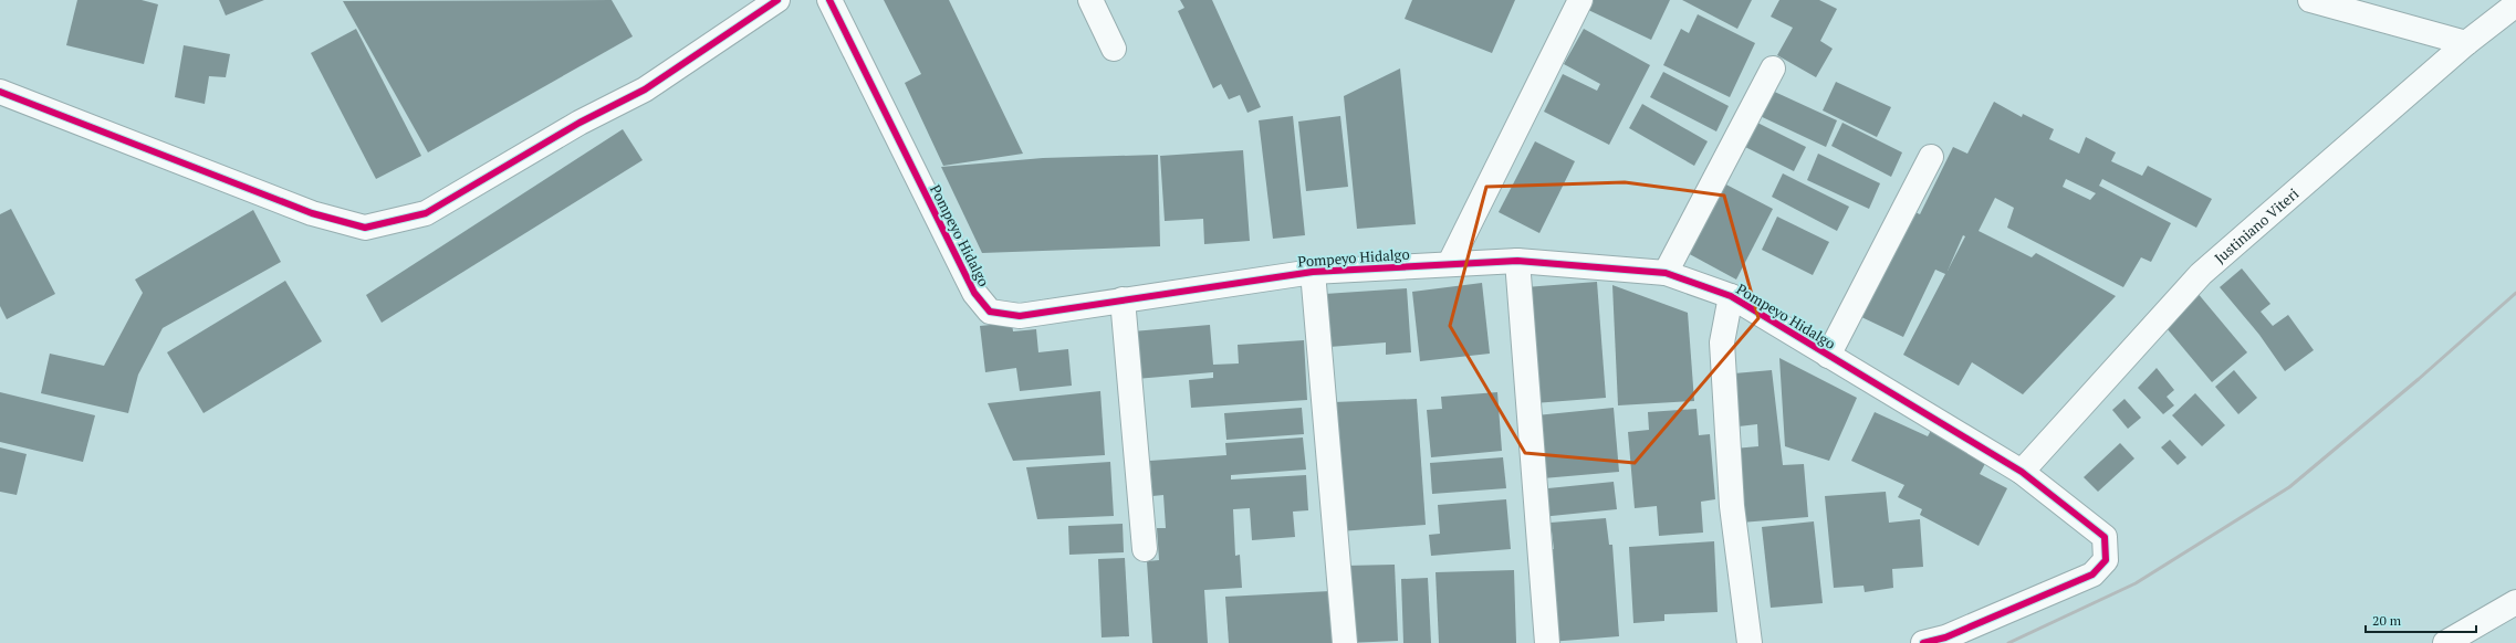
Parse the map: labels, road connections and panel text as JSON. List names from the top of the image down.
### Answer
{
  "streets": {
    "street": ["Justiniano Viteri", "Pompeyo Hidalgo"]
  },
  "crossings": [
    ["Justiniano Viteri", "Pompeyo Hidalgo"]
  ],
  "scale_bar": "20 m"
}
